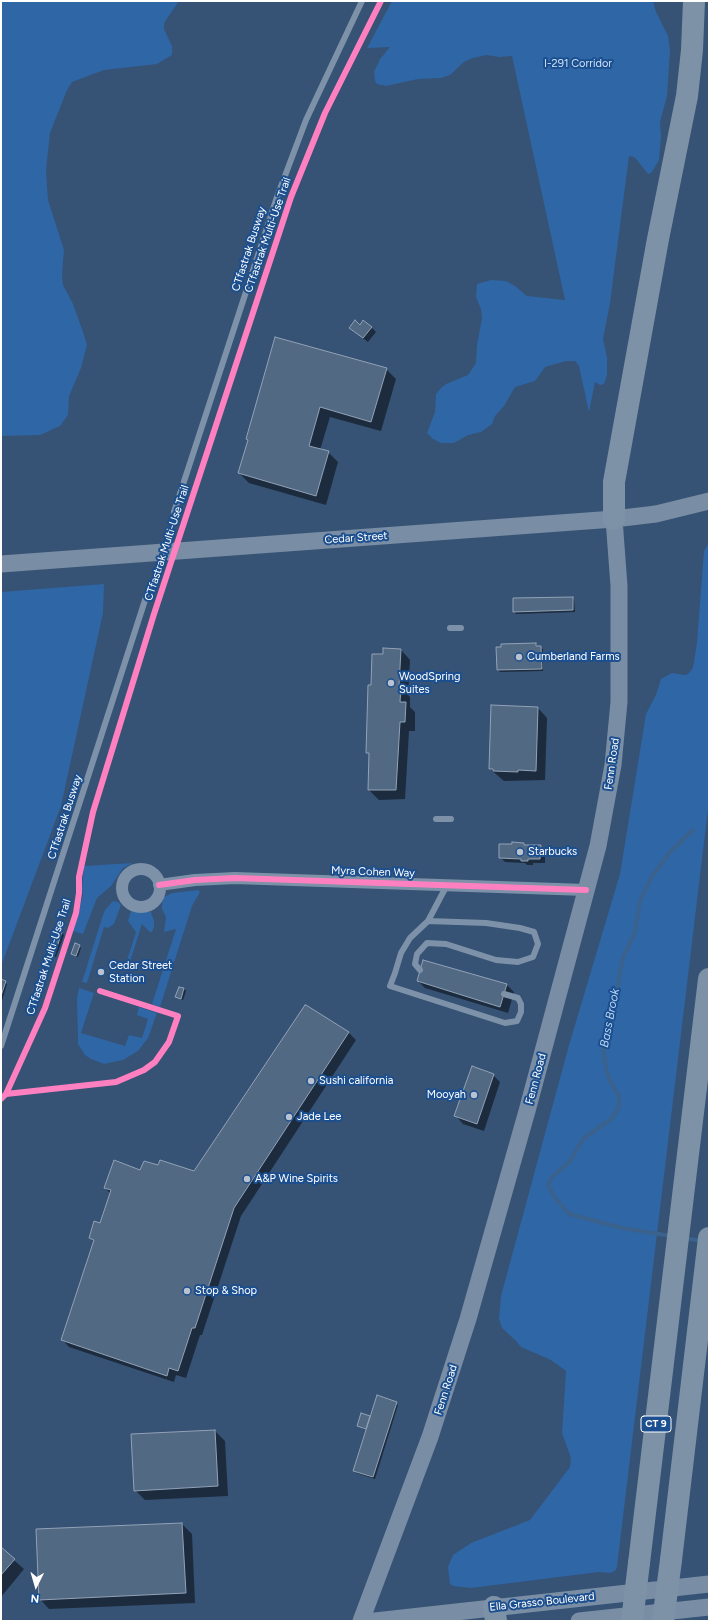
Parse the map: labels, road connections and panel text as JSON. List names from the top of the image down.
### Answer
{
  "streets": {
    "highway": ["CT 9"],
    "main road": ["Cedar Street", "Fenn Road", "Ella Grasso Boulevard"],
    "street": ["Myra Cohen Way"],
    "lane": ["CTfastrak Busway"],
    "cycle path": ["CTfastrak Multi-Use Trail"]
  },
  "crossings": [
    ["Cedar Street", "Fenn Road"],
    ["Fenn Road", "Myra Cohen Way"]
  ],
  "water": ["Bass Brook"],
  "parks": ["I-291 Corridor"],
  "places": [
    "Cumberland Farms",
    "WoodSpring Suites",
    "Starbucks",
    "Cedar Street Station",
    "Sushi california",
    "Mooyah",
    "Jade Lee",
    "A&P Wine Spirits",
    "Stop & Shop"
  ],
  "north": "bottom"
}
